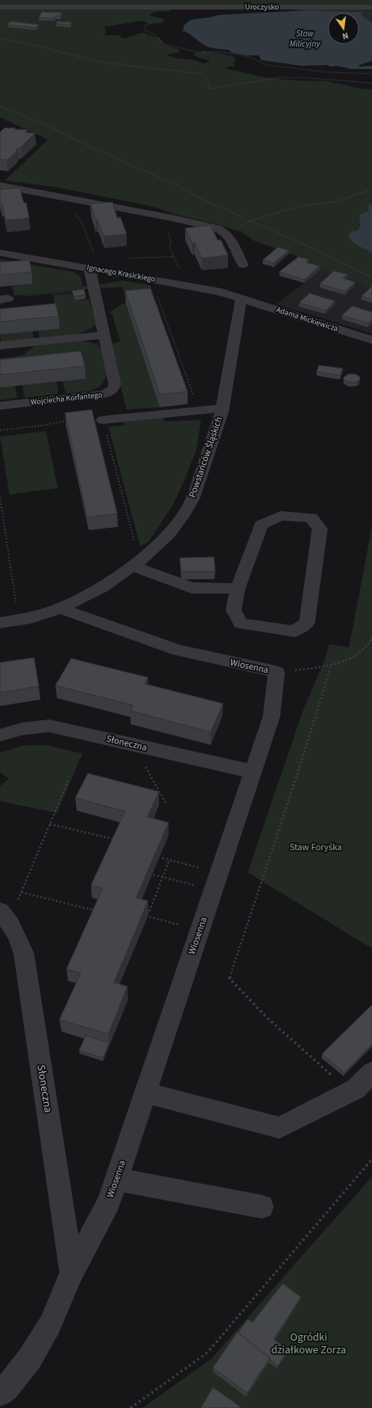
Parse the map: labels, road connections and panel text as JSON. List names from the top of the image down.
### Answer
{
  "streets": {
    "street": [
      "Uroczysko",
      "Ignacego Krasickiego",
      "Adama Mickiewicza",
      "Wojciecha Korfantego",
      "Powstańców Śląskich",
      "Wiosenna",
      "Słoneczna"
    ]
  },
  "crossings": [
    ["Ignacego Krasickiego", "Adama Mickiewicza"],
    ["Ignacego Krasickiego", "Wojciecha Korfantego"],
    ["Ignacego Krasickiego", "Powstańców Śląskich"],
    ["Adama Mickiewicza", "Powstańców Śląskich"],
    ["Powstańców Śląskich", "Wiosenna"],
    ["Wiosenna", "Słoneczna"]
  ],
  "water": ["Staw Milicyjny"],
  "parks": ["Staw Foryśka", "Ogródki działkowe Zorza"],
  "north": "bottom"
}
